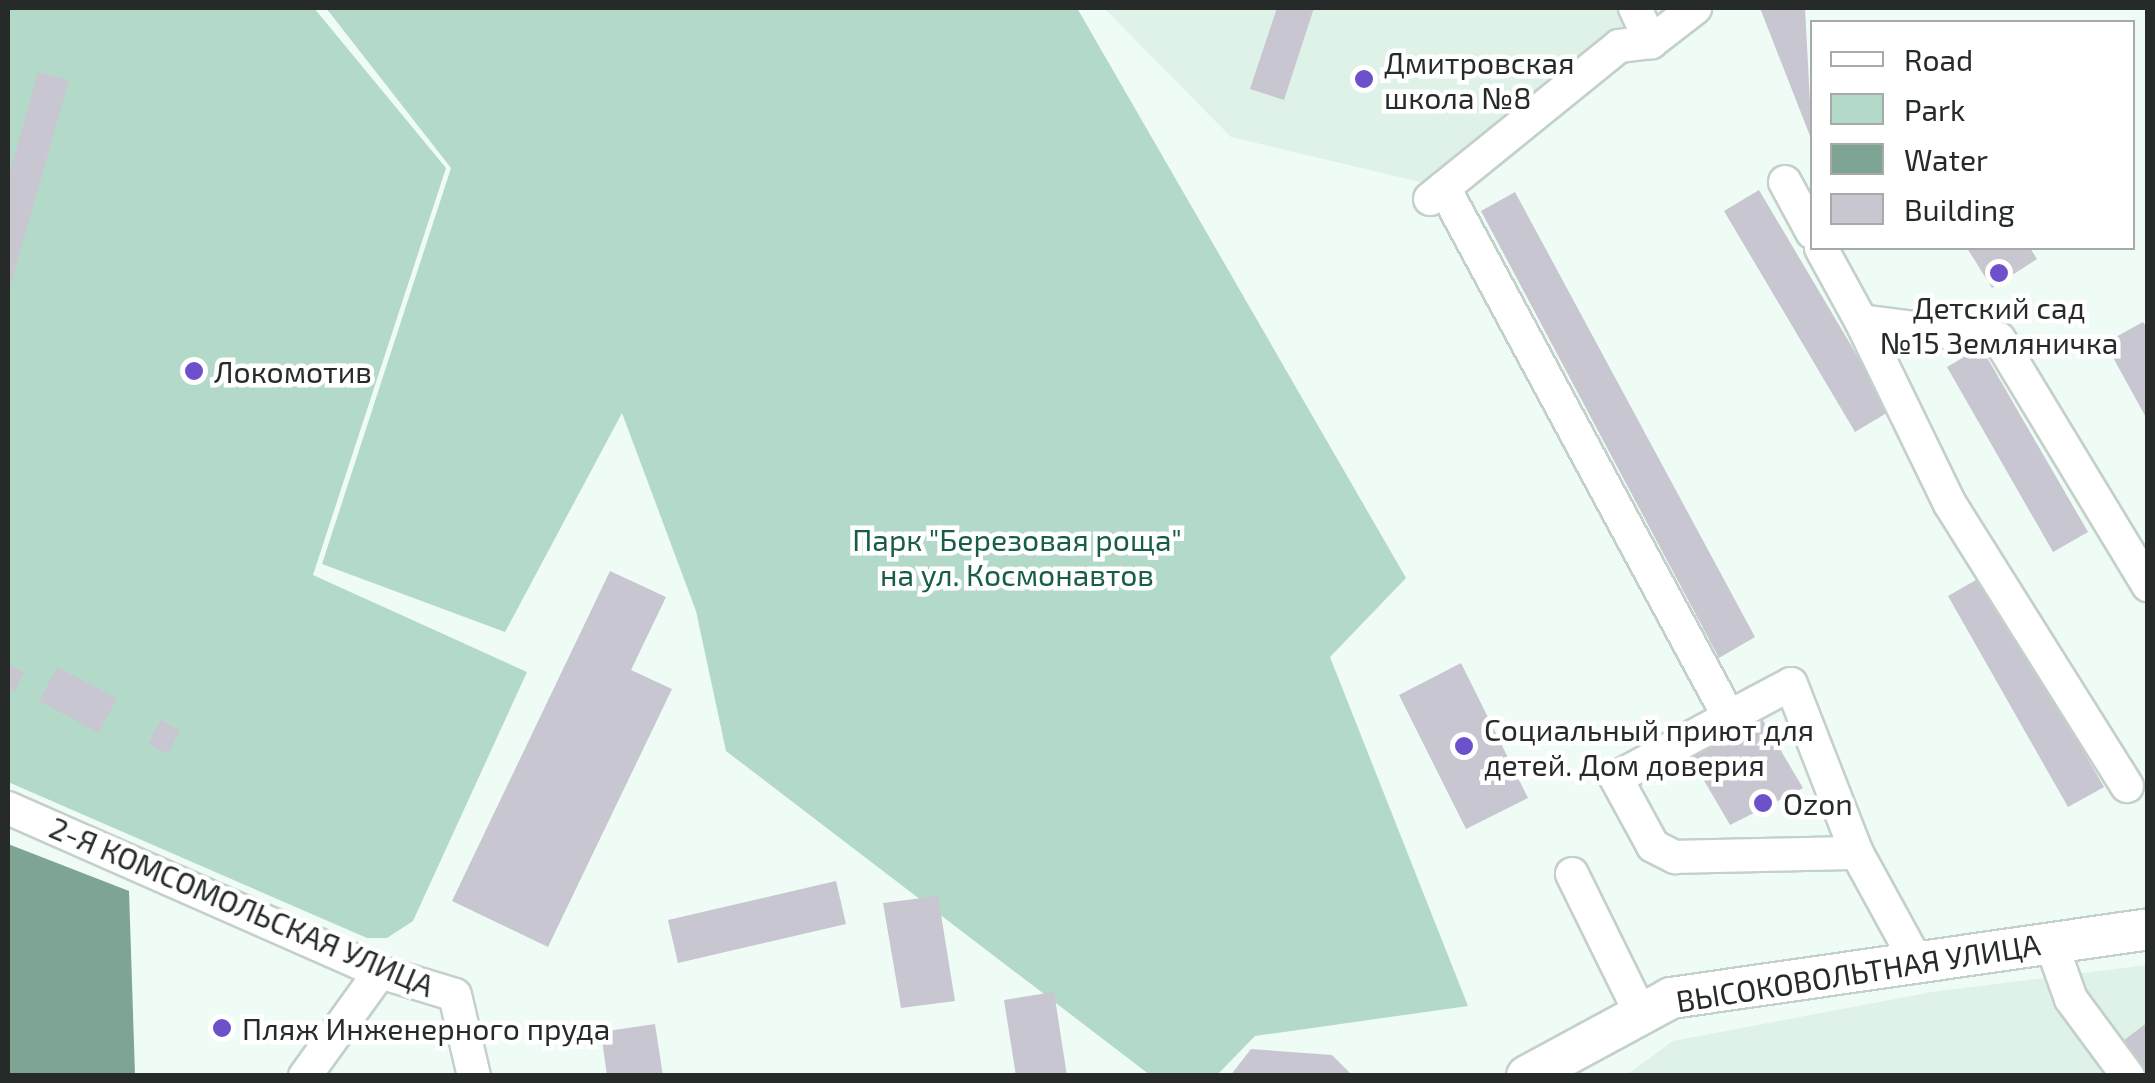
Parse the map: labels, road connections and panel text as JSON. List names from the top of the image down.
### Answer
{
  "streets": {
    "main road": ["ВЫСОКОВОЛЬТНАЯ УЛИЦА"],
    "street": ["2-Я КОМСОМОЛЬСКАЯ УЛИЦА"]
  },
  "parks": ["Парк \"Березовая роща\" на ул. Космонавтов"],
  "places": [
    "Дмитровская школа №8",
    "Детский сад №15 Земляничка",
    "Локомотив",
    "Социальный приют для детей. Дом доверия",
    "Ozon",
    "Пляж Инженерного пруда"
  ],
  "legend": [
    "Road",
    "Park",
    "Water",
    "Building"
  ]
}
